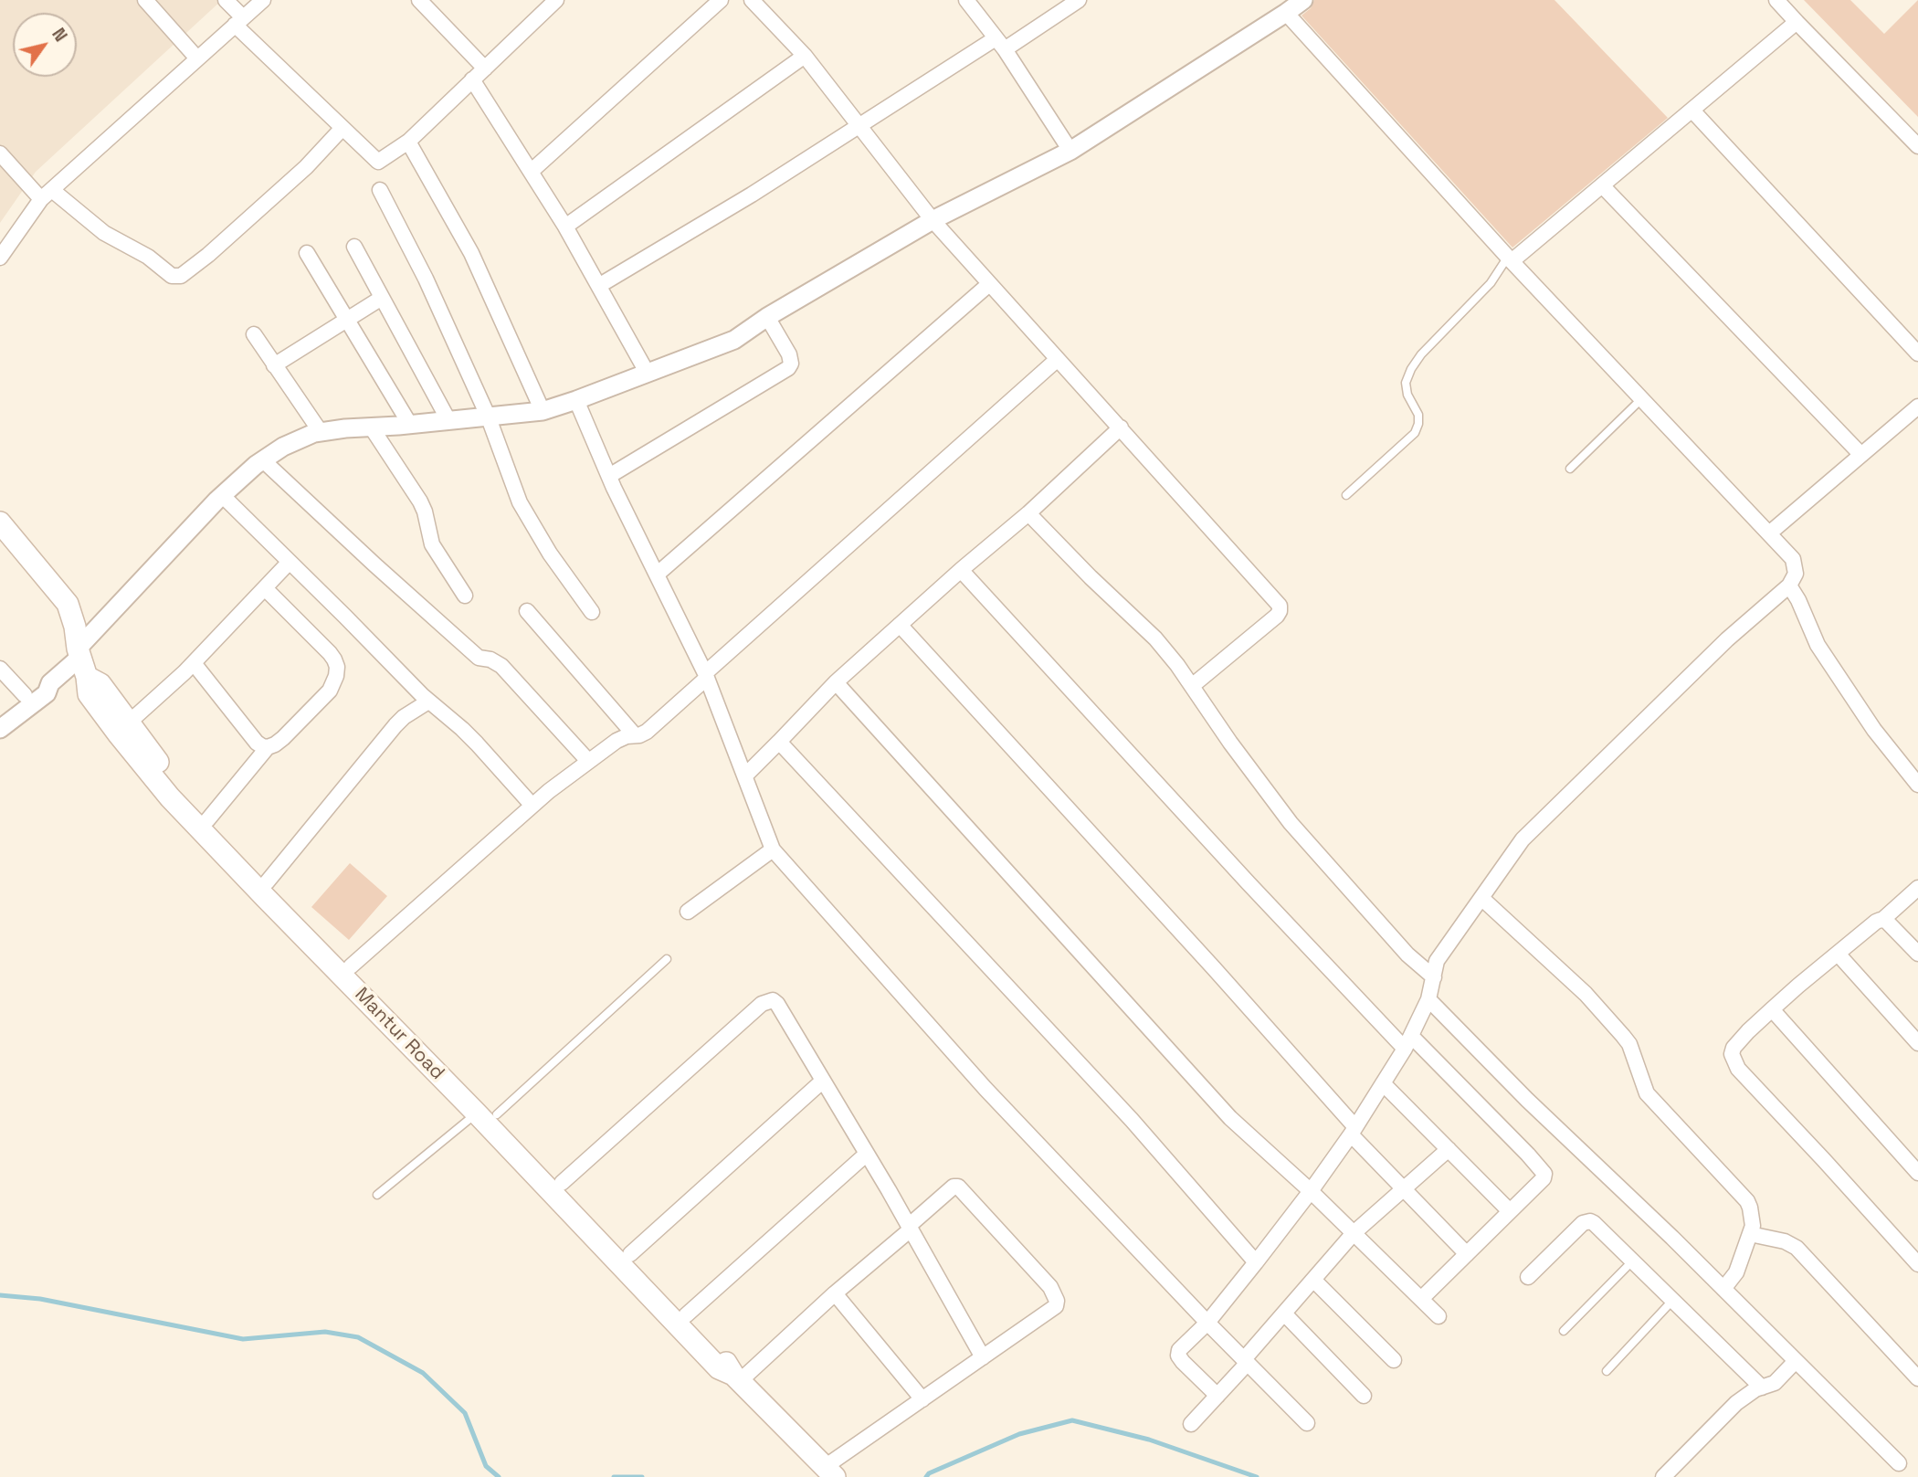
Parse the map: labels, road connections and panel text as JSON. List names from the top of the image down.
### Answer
{
  "streets": {
    "main road": ["Mantur Road"]
  },
  "north": "top right"
}
